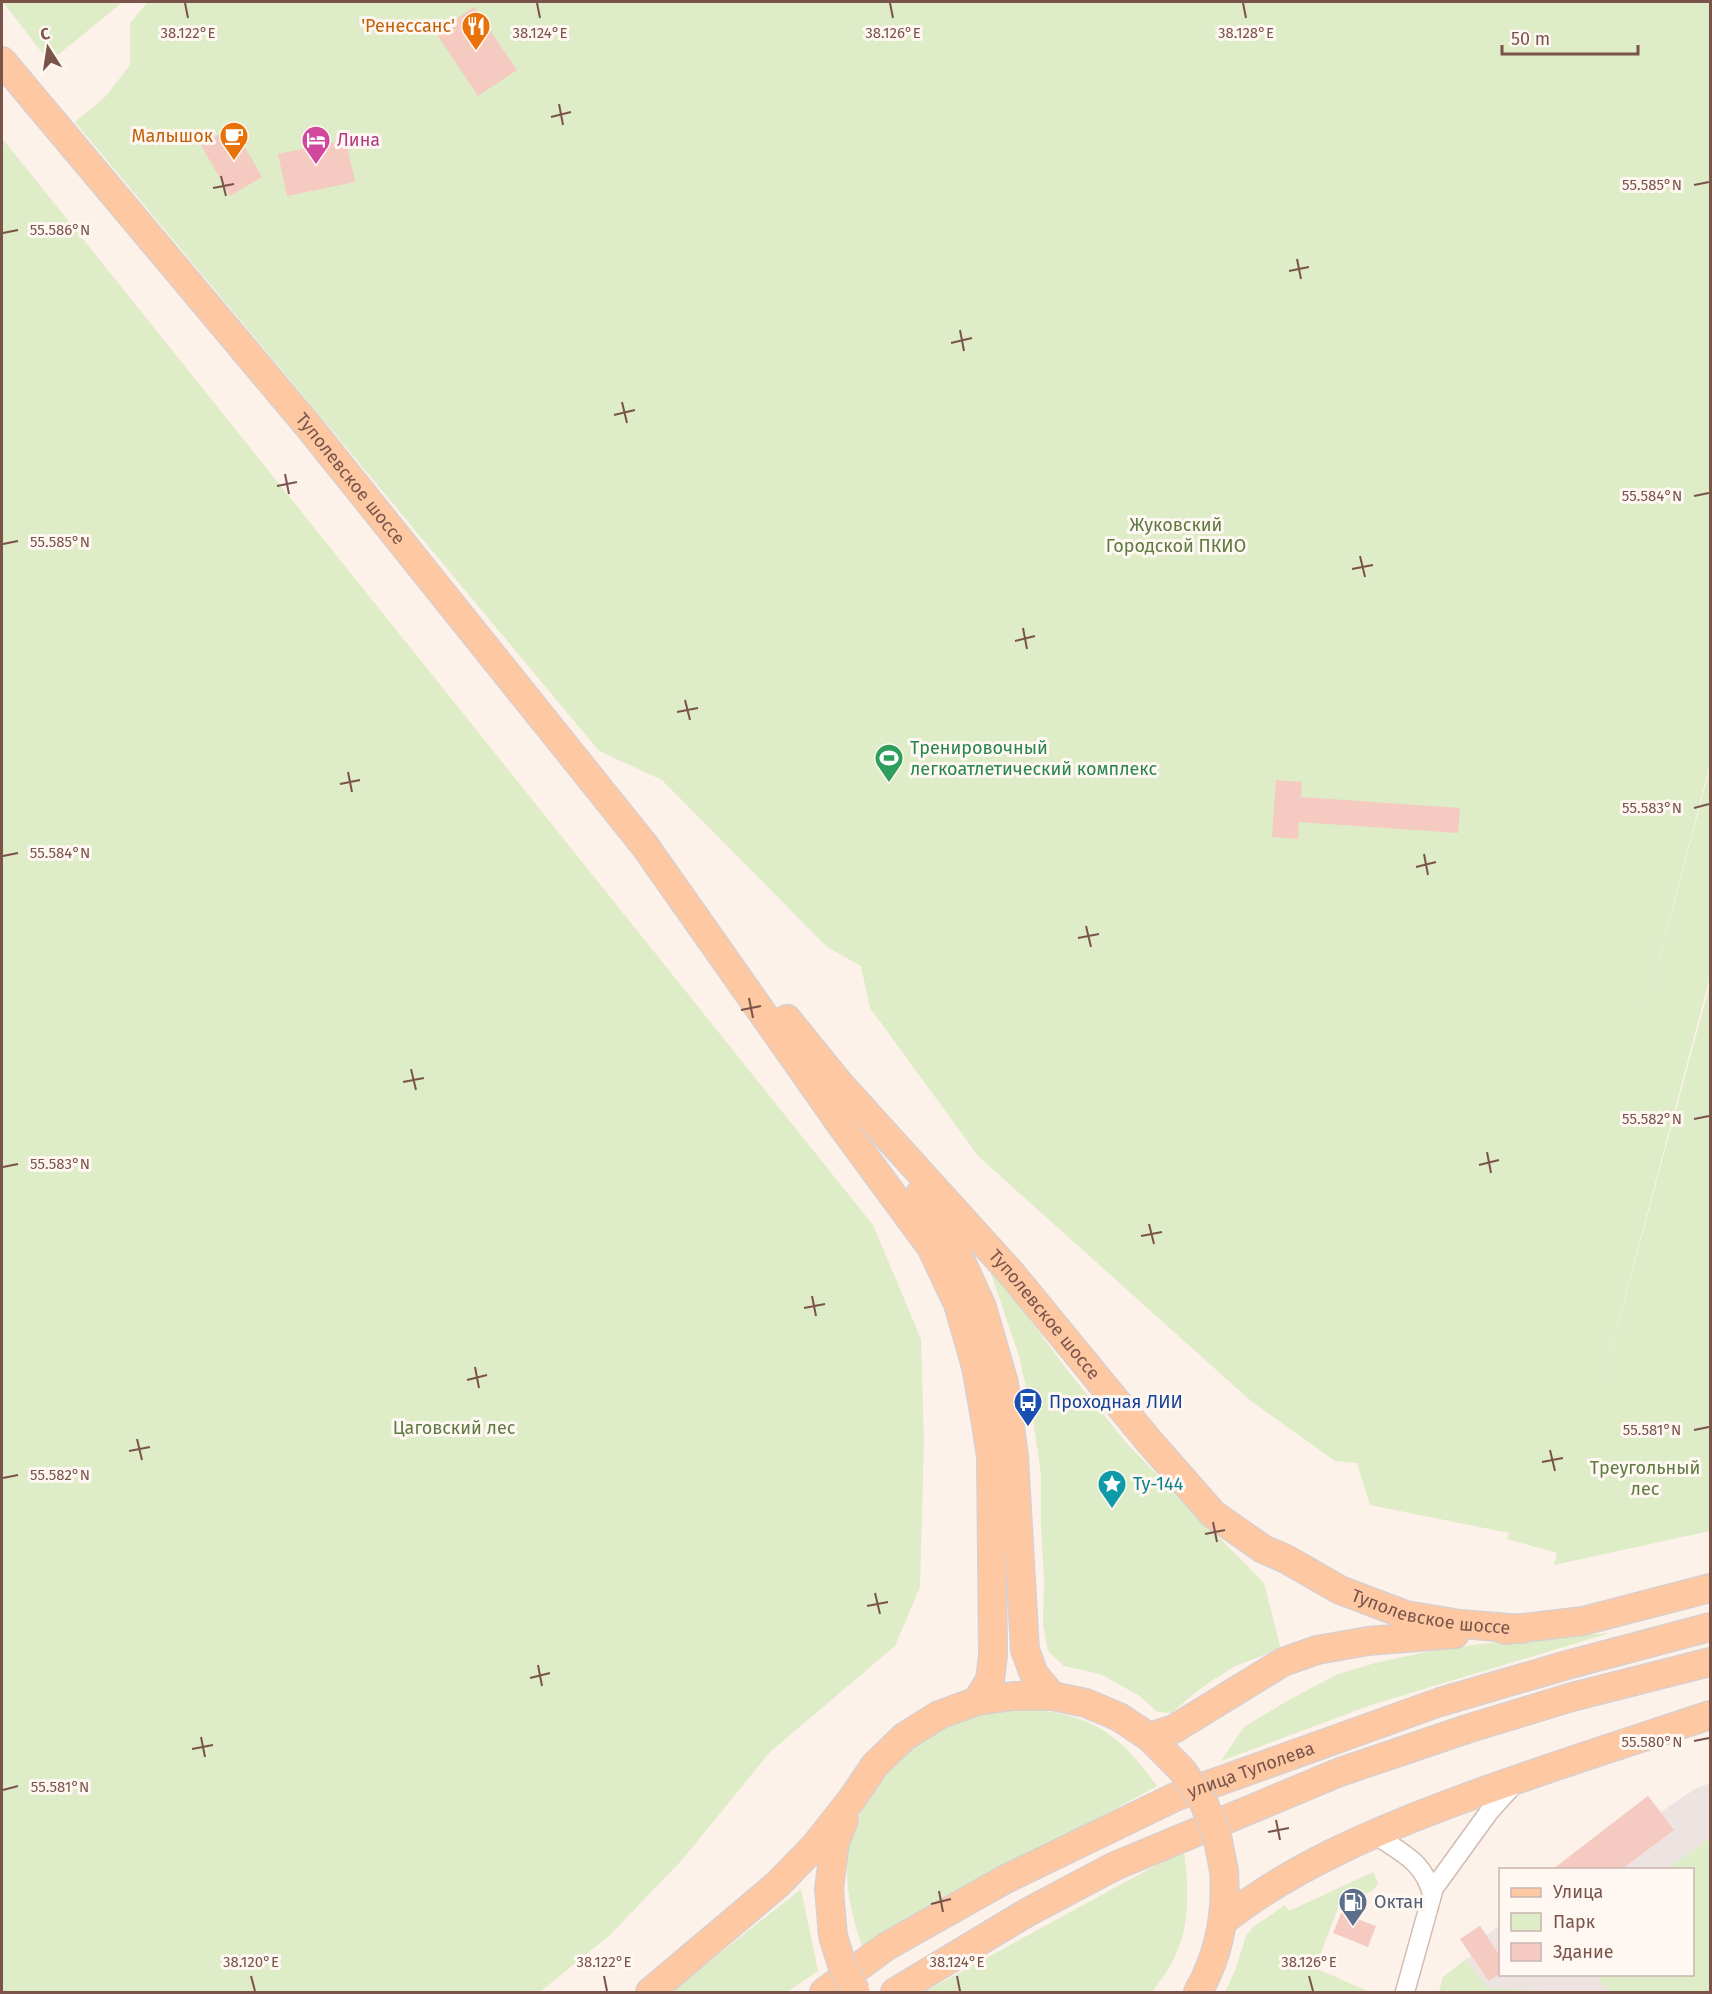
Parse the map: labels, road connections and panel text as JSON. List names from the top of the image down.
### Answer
{
  "streets": {
    "main road": ["Туполевское шоссе", "улица Туполева"]
  },
  "parks": ["Жуковский Городской ПКИО", "Цаговский лес", "Треугольный лес"],
  "places": {
    "restaurant": ["'Ренессанс'"],
    "cafe": ["Малышок"],
    "hotel": ["Лина"],
    "sports": ["Тренировочный легкоатлетический комплекс"],
    "bus stop": ["Проходная ЛИИ"],
    "place": ["Ty-144"],
    "fuel station": ["Октан"]
  },
  "legend": ["Улица", "Парк", "Здание"],
  "scale_bar": "50 m",
  "north": "top",
  "coordinates": [
    "38.122°E",
    "38.124°E",
    "38.126°E",
    "38.128°E",
    "55.585°N",
    "55.586°N",
    "55.584°N",
    "55.583°N",
    "55.582°N",
    "55.581°N",
    "55.580°N",
    "38.120°E"
  ]
}
